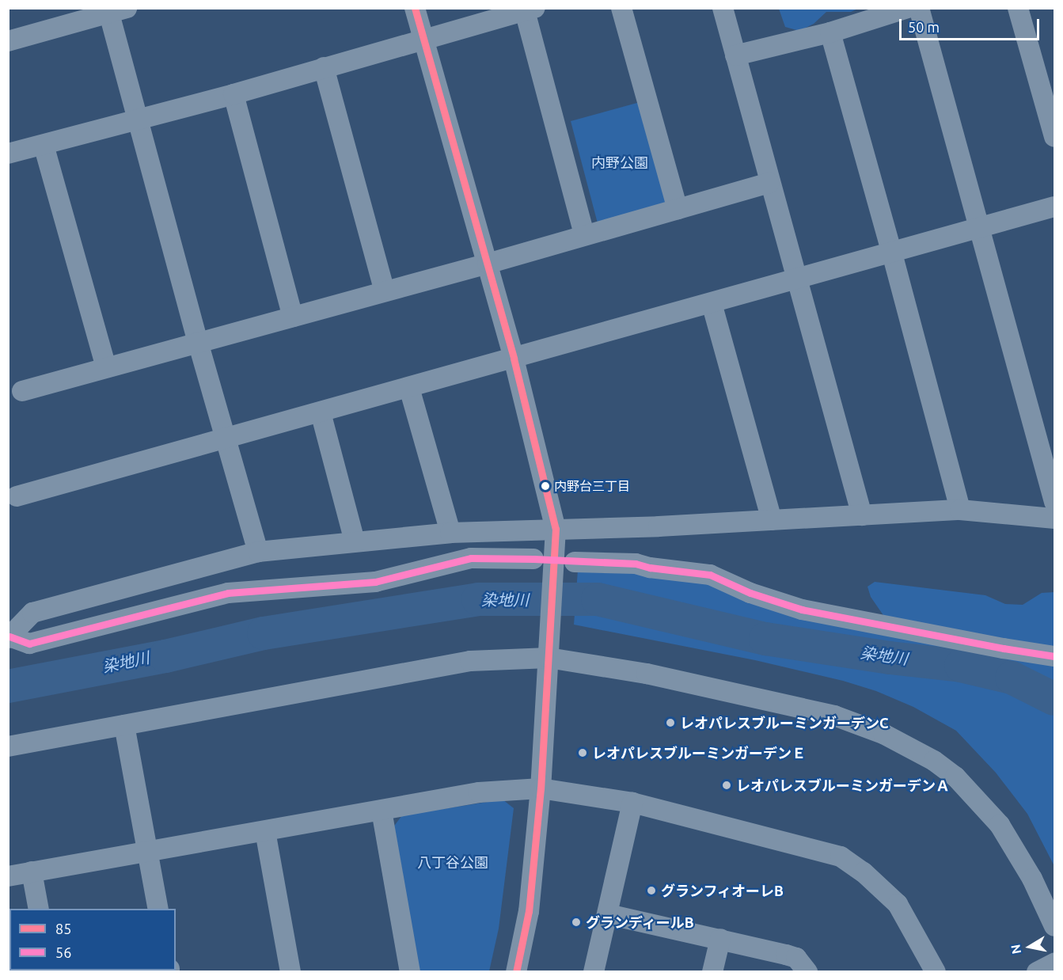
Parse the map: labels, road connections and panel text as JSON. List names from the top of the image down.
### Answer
{
  "water": ["染地川"],
  "parks": ["内野公園", "八丁谷公園"],
  "places": [
    "内野台三丁目",
    "レオパレスブルーミンガーデンC",
    "レオパレスブルーミンガーデンＥ",
    "レオパレスブルーミンガーデンＡ",
    "グランフィオーレB",
    "グランディールB"
  ],
  "lines": ["transit line 85", "transit line 56"],
  "legend": ["85", "56"],
  "scale_bar": "50 m",
  "north": "left"
}
